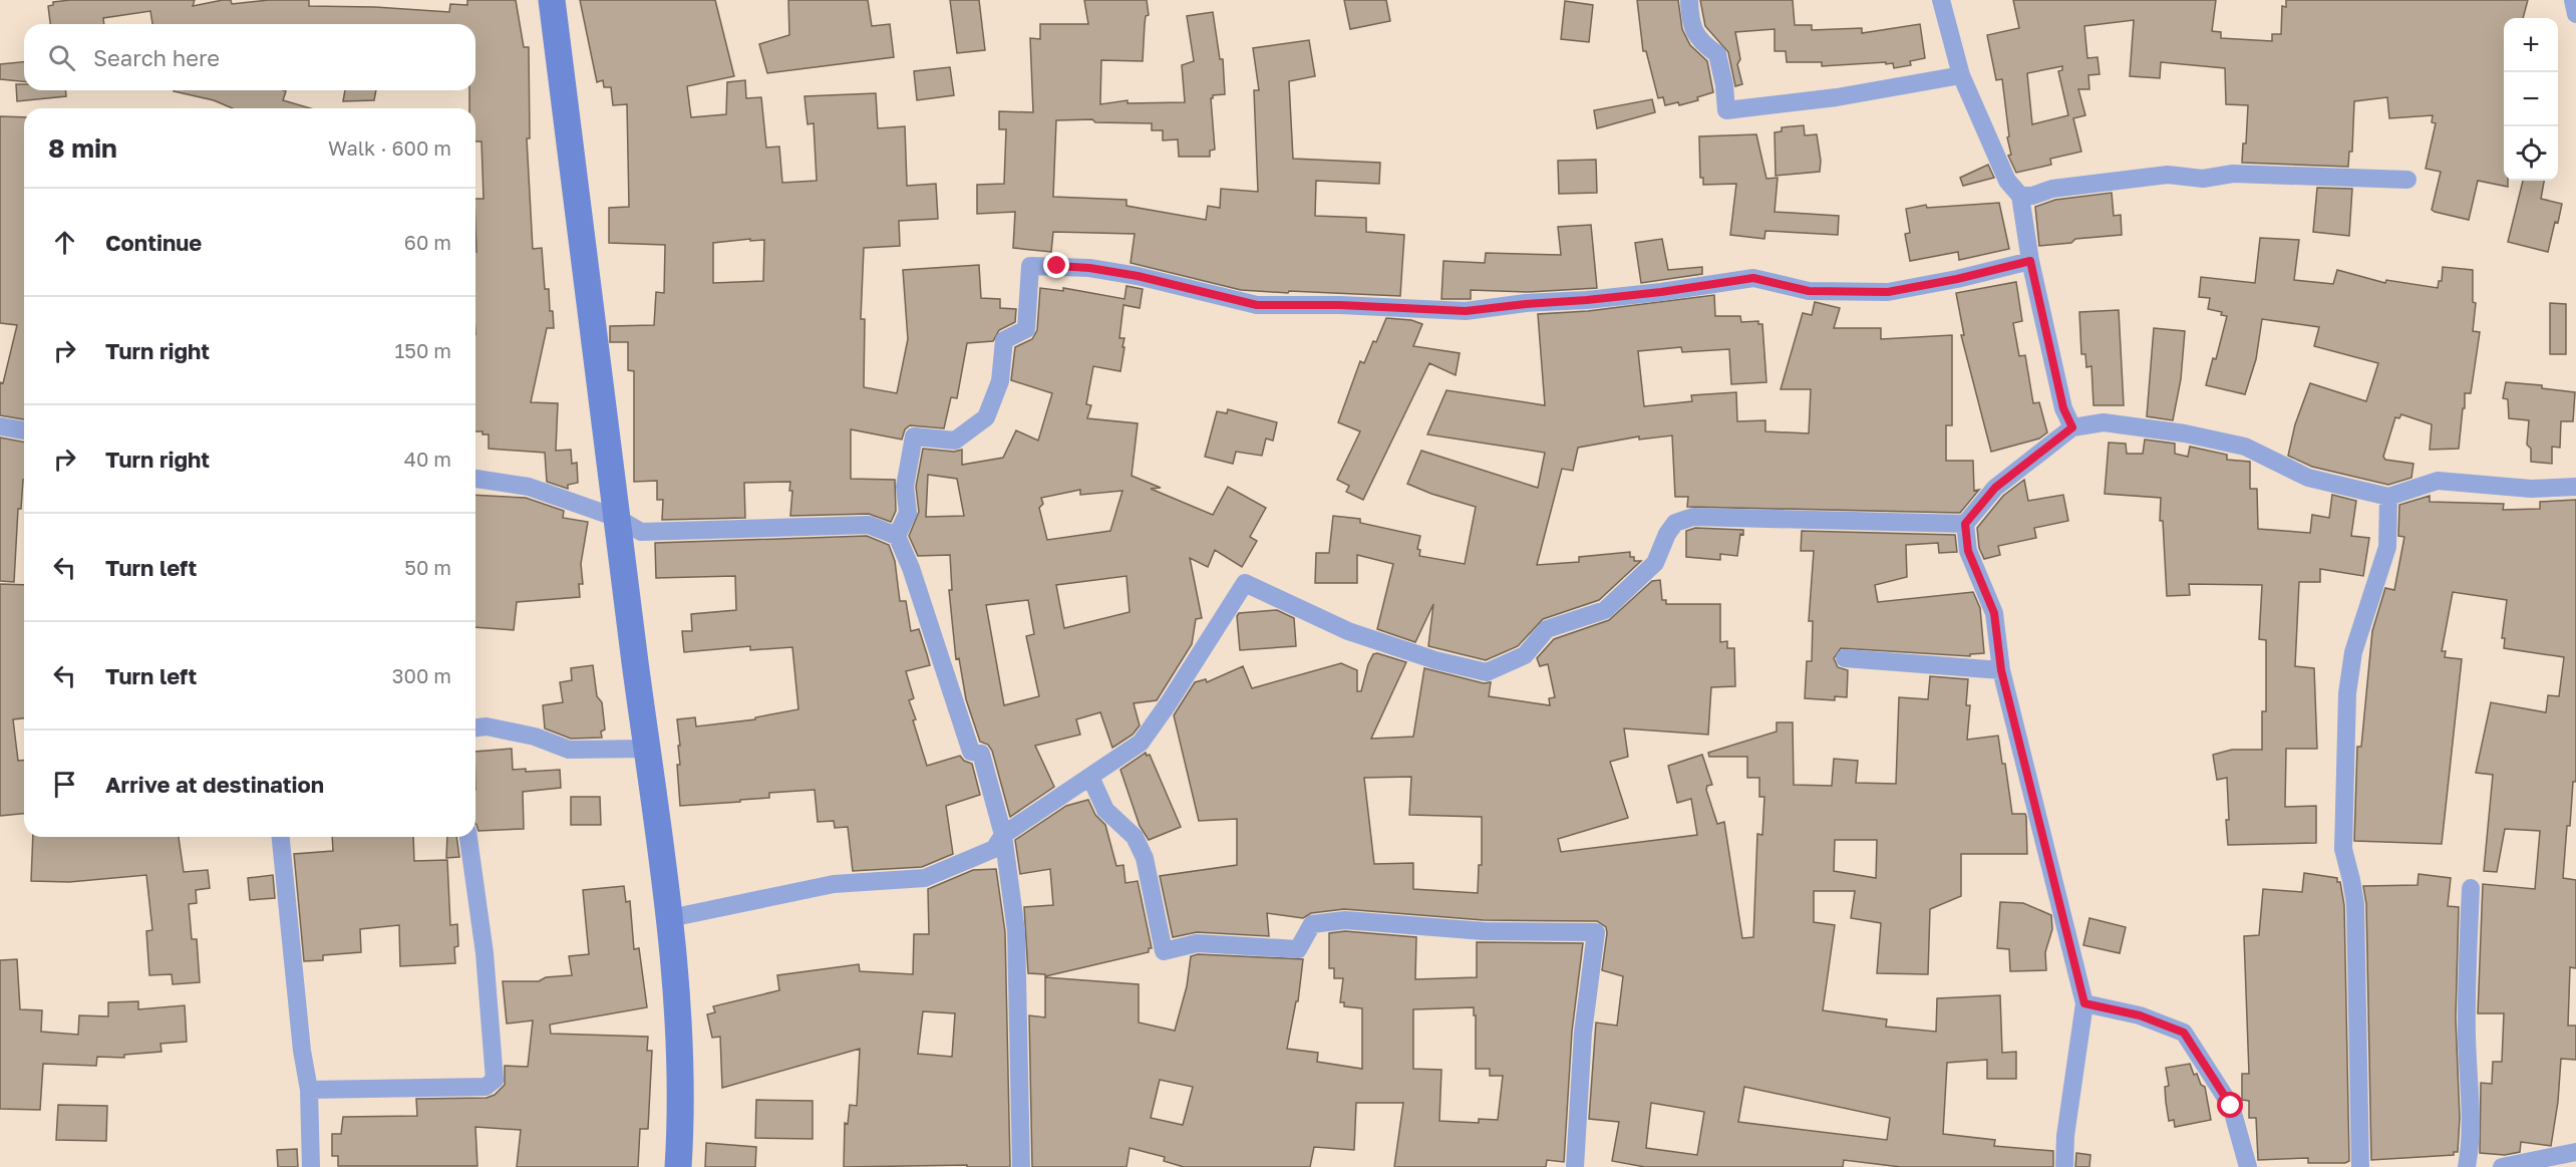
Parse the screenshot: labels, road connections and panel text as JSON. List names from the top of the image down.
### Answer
{
  "page": {
    "map_buttons": ["+", "−"],
    "search": "Search here",
    "heading": ["8 min", "Walk · 600 m"],
    "list": [
      ["Continue", "60 m"],
      ["Turn right", "150 m"],
      ["Turn right", "40 m"],
      ["Turn left", "50 m"],
      ["Turn left", "300 m"],
      "Arrive at destination"
    ]
  }
}
